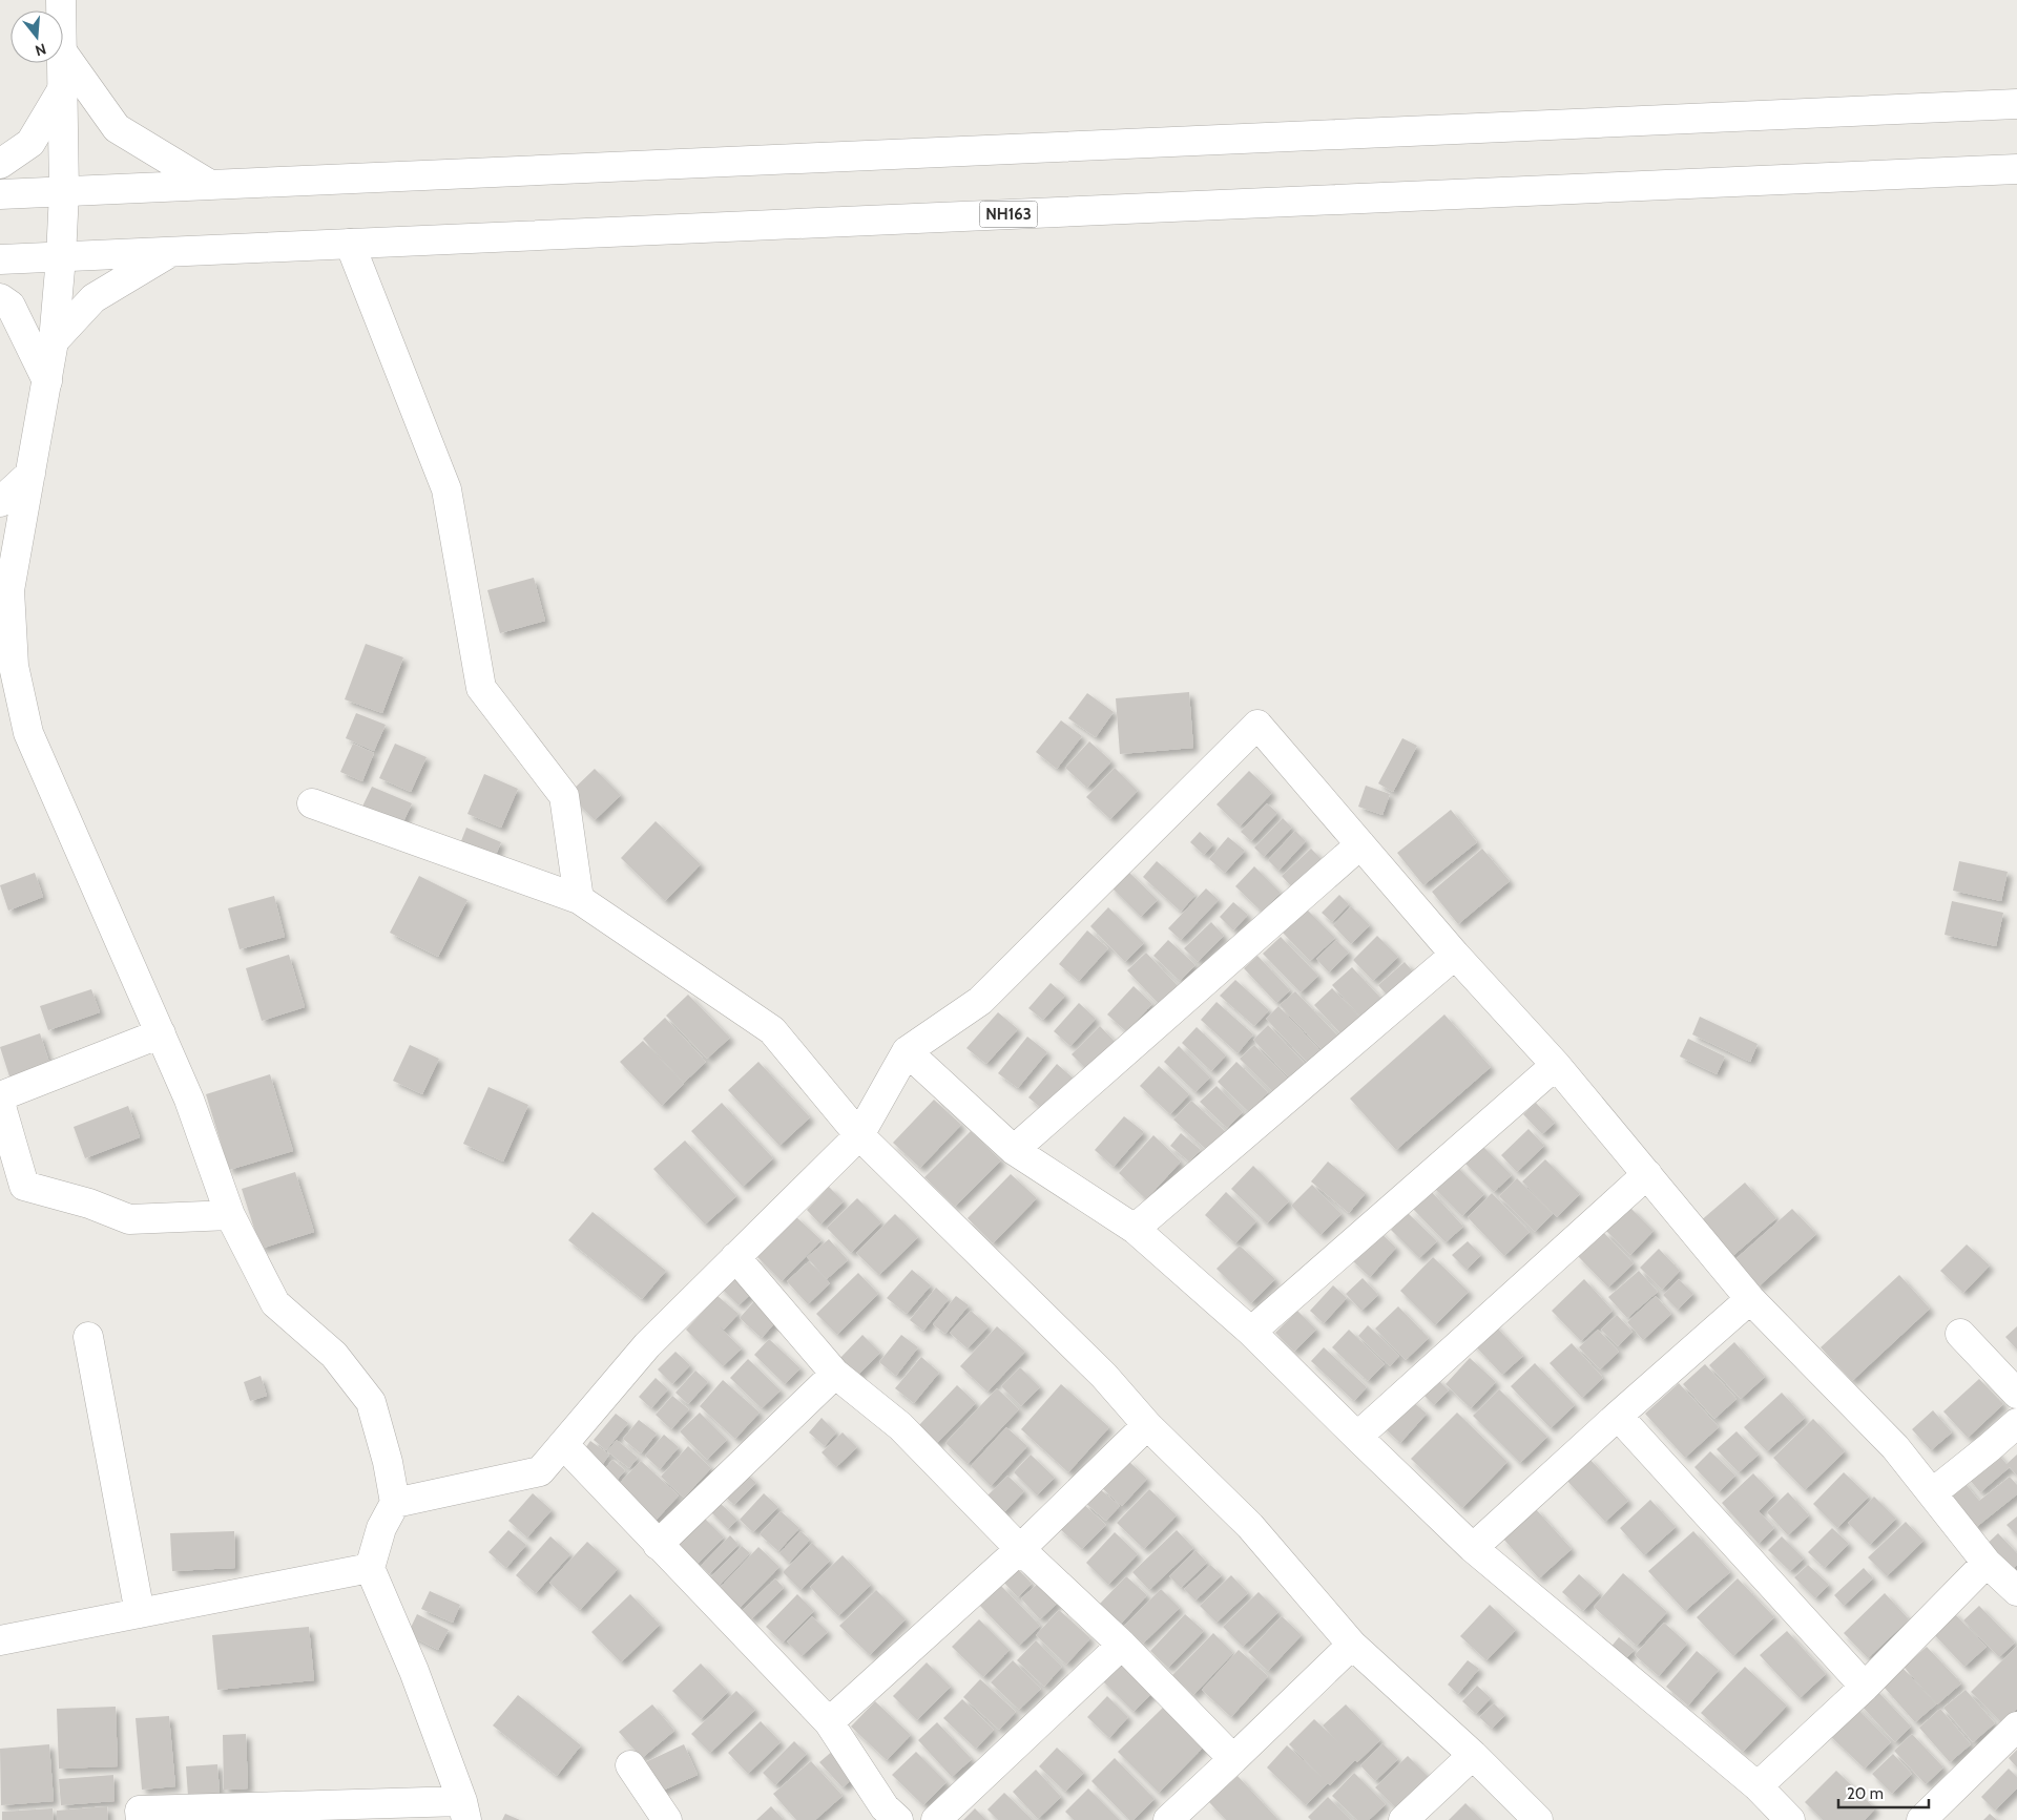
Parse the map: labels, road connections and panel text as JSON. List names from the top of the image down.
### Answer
{
  "streets": {
    "main road": ["NH163"]
  },
  "scale_bar": "20 m",
  "north": "bottom"
}
